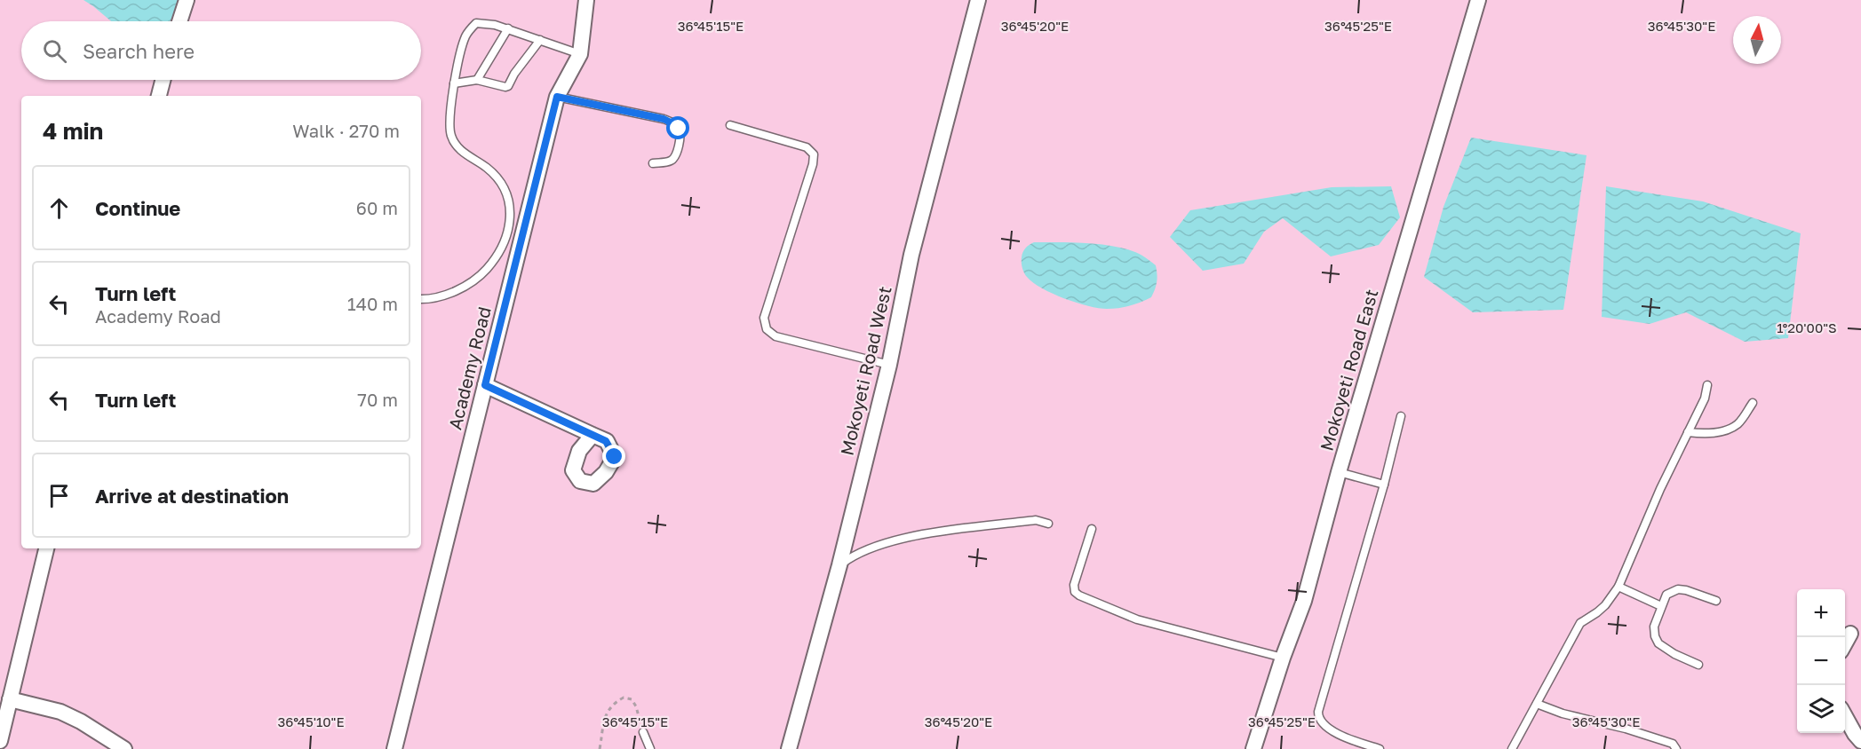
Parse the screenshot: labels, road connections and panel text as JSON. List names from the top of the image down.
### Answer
{
  "streets": {
    "street": ["Academy Road", "Mokoyeti Road East", "Mokoyeti Road West"]
  },
  "north": "top",
  "page": {
    "search": "Search here",
    "heading": ["4 min", "Walk · 270 m"],
    "list": [
      ["Continue", "60 m"],
      ["Turn left", "Academy Road", "140 m"],
      ["Turn left", "70 m"],
      "Arrive at destination"
    ],
    "map_buttons": ["+", "−"]
  },
  "coordinates": [
    "36°45'15\"E",
    "36°45'20\"E",
    "36°45'25\"E",
    "36°45'30\"E",
    "1°20'00\"S",
    "36°45'10\"E"
  ]
}
